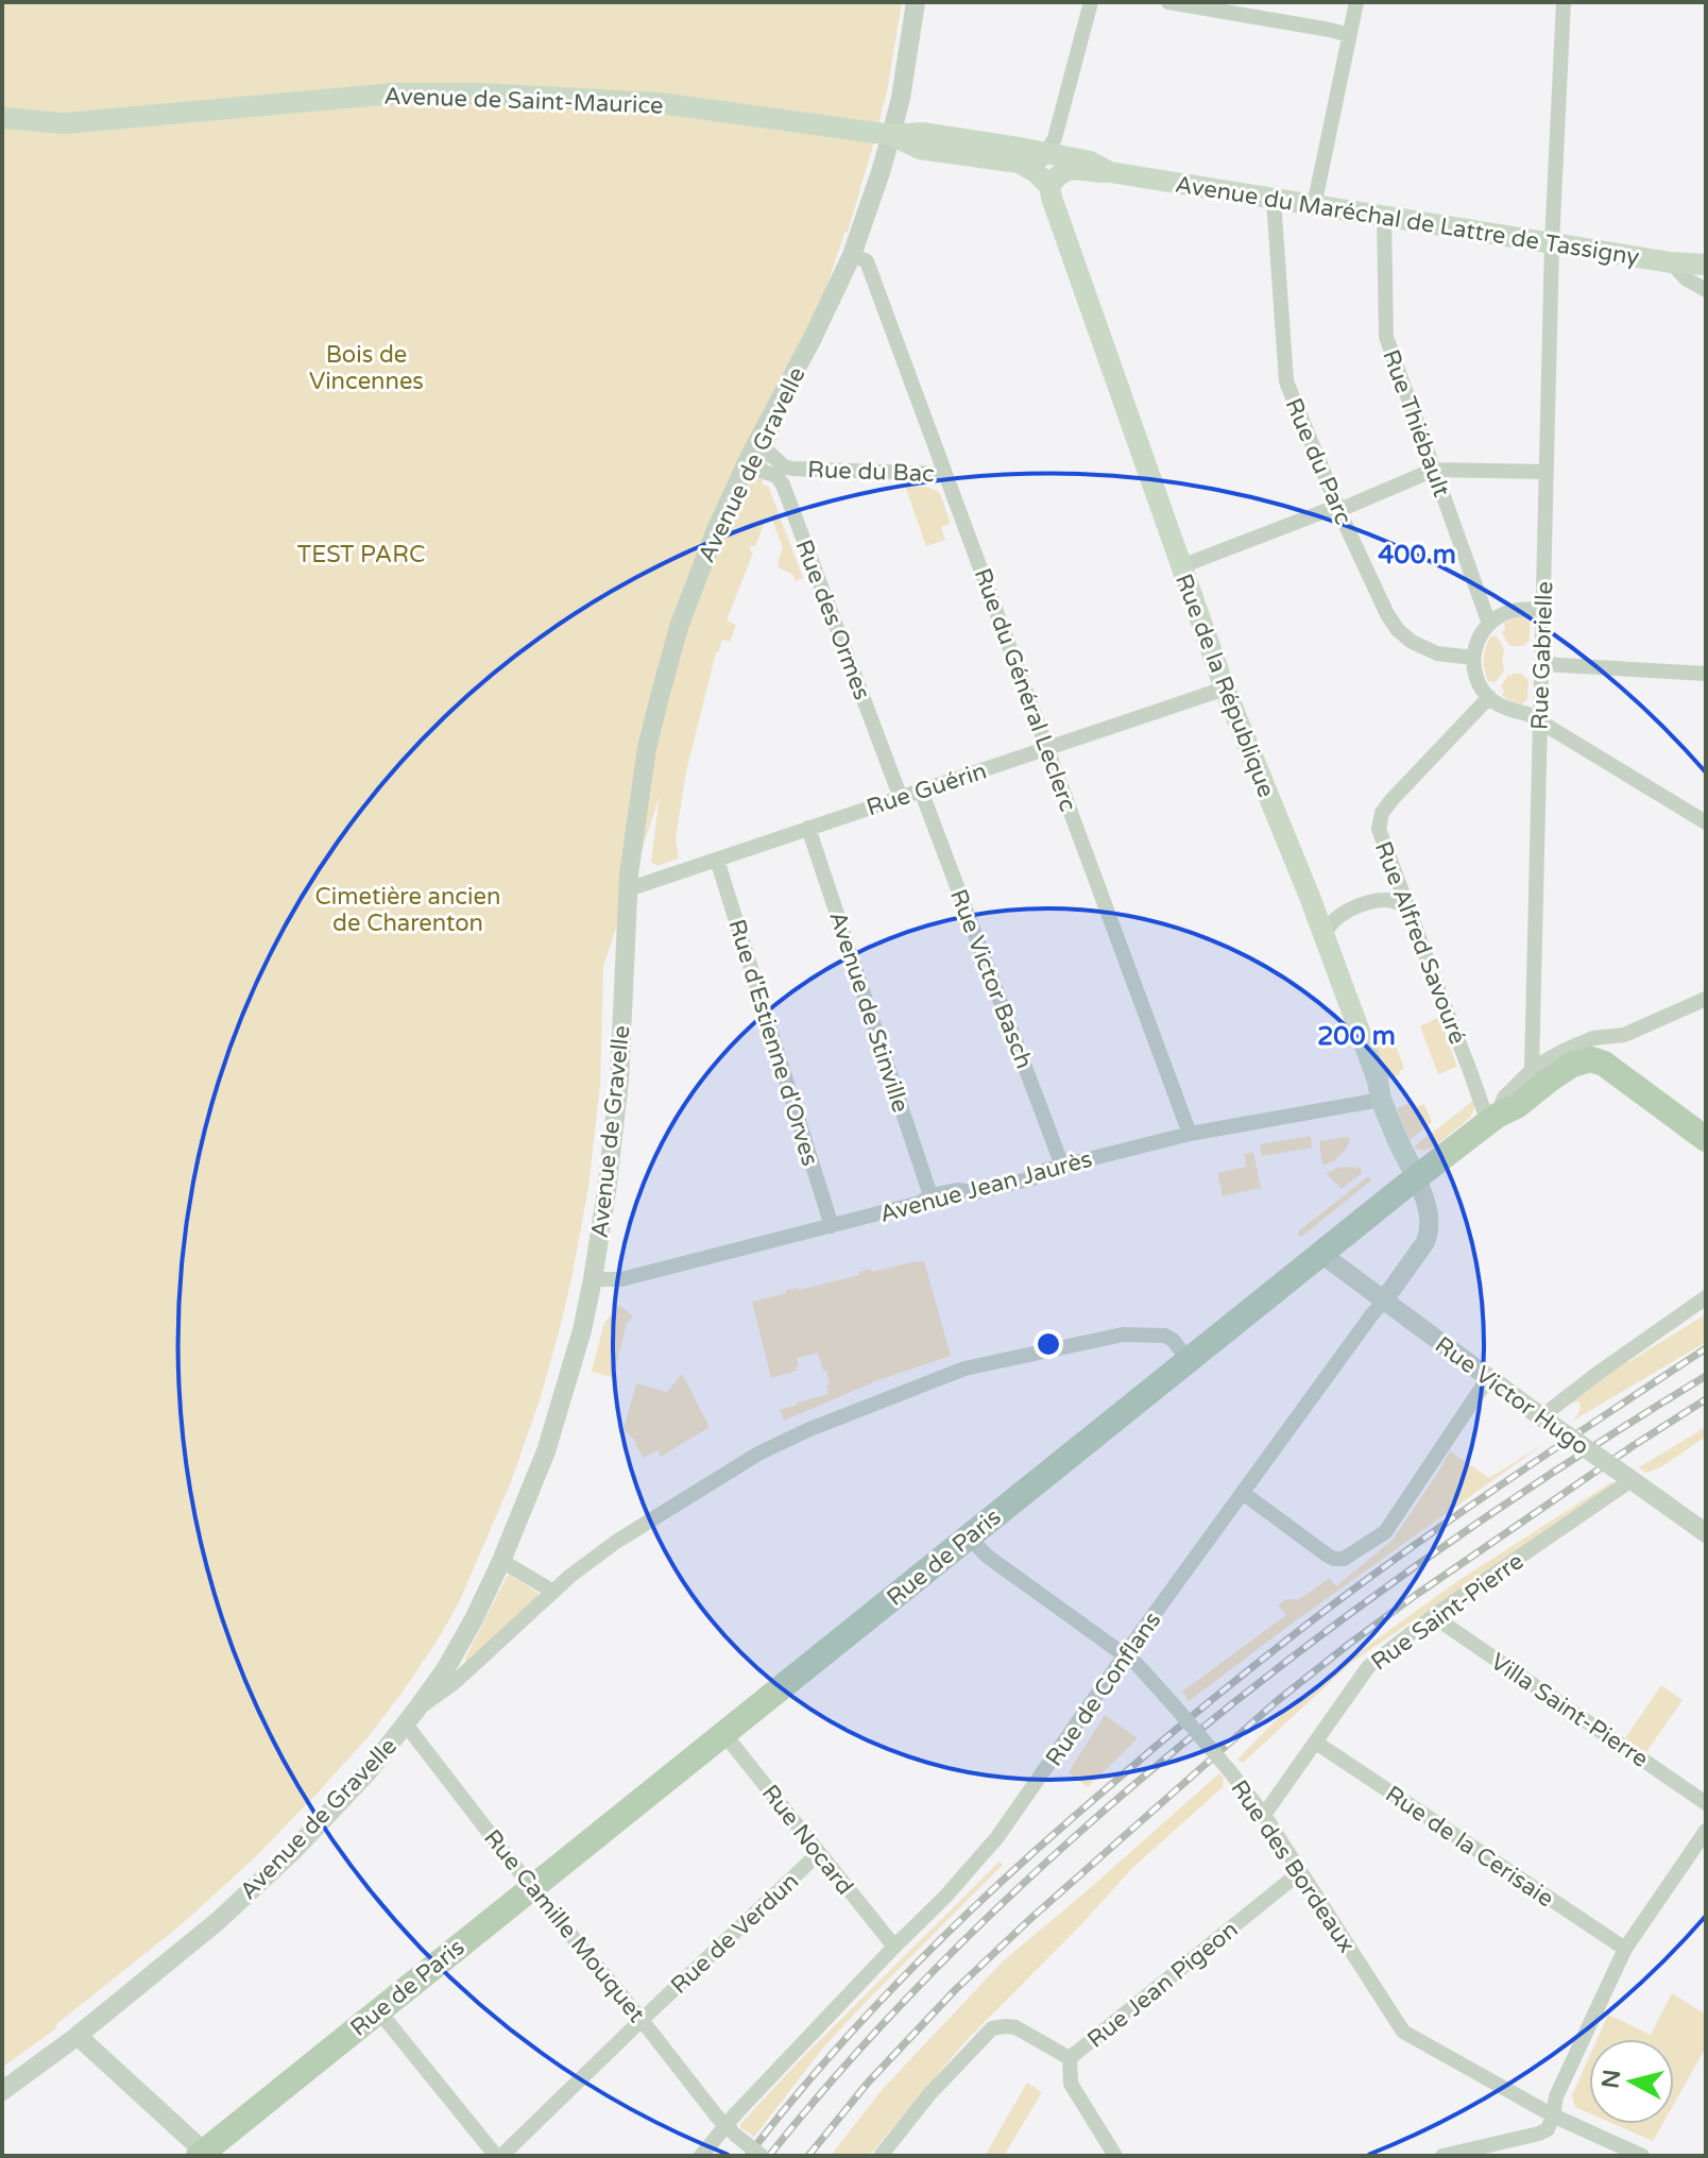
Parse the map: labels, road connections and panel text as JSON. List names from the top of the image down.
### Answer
{
  "streets": {
    "main road": [
      "Avenue de Saint-Maurice",
      "Avenue du Maréchal de Lattre de Tassigny",
      "Rue de la République",
      "Rue de Paris"
    ],
    "street": [
      "Rue Thiébault",
      "Rue du Parc",
      "Avenue de Gravelle",
      "Rue du Bac",
      "Rue des Ormes",
      "Rue Gabrielle",
      "Rue du Général Leclerc",
      "Rue Guérin",
      "Rue Alfred Savouré",
      "Rue Victor Basch",
      "Avenue de Stinville",
      "Rue d'Estienne d'Orves",
      "Avenue Jean Jaurès",
      "Rue Victor Hugo",
      "Rue Saint-Pierre",
      "Rue de Conflans",
      "Villa Saint-Pierre",
      "Rue Nocard",
      "Rue de la Cerisaie",
      "Rue des Bordeaux",
      "Rue Camille Mouquet",
      "Rue de Verdun",
      "Rue Jean Pigeon"
    ]
  },
  "crossings": [
    ["Avenue de Saint-Maurice", "Avenue du Maréchal de Lattre de Tassigny"],
    ["Avenue de Saint-Maurice", "Avenue de Gravelle"],
    ["Avenue du Maréchal de Lattre de Tassigny", "Rue Thiébault"],
    ["Avenue du Maréchal de Lattre de Tassigny", "Rue du Parc"],
    ["Avenue du Maréchal de Lattre de Tassigny", "Avenue de Gravelle"],
    ["Avenue du Maréchal de Lattre de Tassigny", "Rue Gabrielle"],
    ["Avenue du Maréchal de Lattre de Tassigny", "Rue de la République"],
    ["Avenue de Gravelle", "Rue du Général Leclerc"],
    ["Avenue de Gravelle", "Rue Guérin"],
    ["Avenue de Gravelle", "Avenue Jean Jaurès"],
    ["Avenue de Gravelle", "Rue Camille Mouquet"],
    ["Rue du Bac", "Rue des Ormes"],
    ["Rue du Bac", "Rue du Général Leclerc"],
    ["Rue des Ormes", "Rue Guérin"],
    ["Rue Gabrielle", "Rue de Paris"],
    ["Rue de la République", "Rue Guérin"],
    ["Rue de la République", "Avenue Jean Jaurès"],
    ["Rue de la République", "Rue de Paris"],
    ["Rue de la République", "Rue de Conflans"],
    ["Rue du Général Leclerc", "Rue Guérin"],
    ["Rue du Général Leclerc", "Avenue Jean Jaurès"],
    ["Rue Guérin", "Rue Victor Basch"],
    ["Rue Guérin", "Avenue de Stinville"],
    ["Rue Guérin", "Rue d'Estienne d'Orves"],
    ["Rue Alfred Savouré", "Rue de Paris"],
    ["Rue Victor Basch", "Avenue Jean Jaurès"],
    ["Avenue de Stinville", "Avenue Jean Jaurès"],
    ["Rue d'Estienne d'Orves", "Avenue Jean Jaurès"],
    ["Rue Victor Hugo", "Rue de Paris"],
    ["Rue Victor Hugo", "Rue Saint-Pierre"],
    ["Rue Victor Hugo", "Rue de Conflans"],
    ["Rue de Paris", "Rue de Conflans"],
    ["Rue de Paris", "Rue Nocard"],
    ["Rue de Paris", "Rue des Bordeaux"],
    ["Rue de Paris", "Rue Camille Mouquet"],
    ["Rue Saint-Pierre", "Villa Saint-Pierre"],
    ["Rue Saint-Pierre", "Rue de la Cerisaie"],
    ["Rue Saint-Pierre", "Rue des Bordeaux"],
    ["Rue de Conflans", "Rue Nocard"],
    ["Rue de Conflans", "Rue des Bordeaux"],
    ["Rue de Conflans", "Rue Camille Mouquet"],
    ["Rue Nocard", "Rue de Verdun"],
    ["Rue des Bordeaux", "Rue Jean Pigeon"],
    ["Rue Camille Mouquet", "Rue de Verdun"]
  ],
  "parks": ["Bois de Vincennes", "TEST PARC", "Cimetière ancien de Charenton"],
  "north": "left",
  "rings": ["400 m", "200 m"]
}
